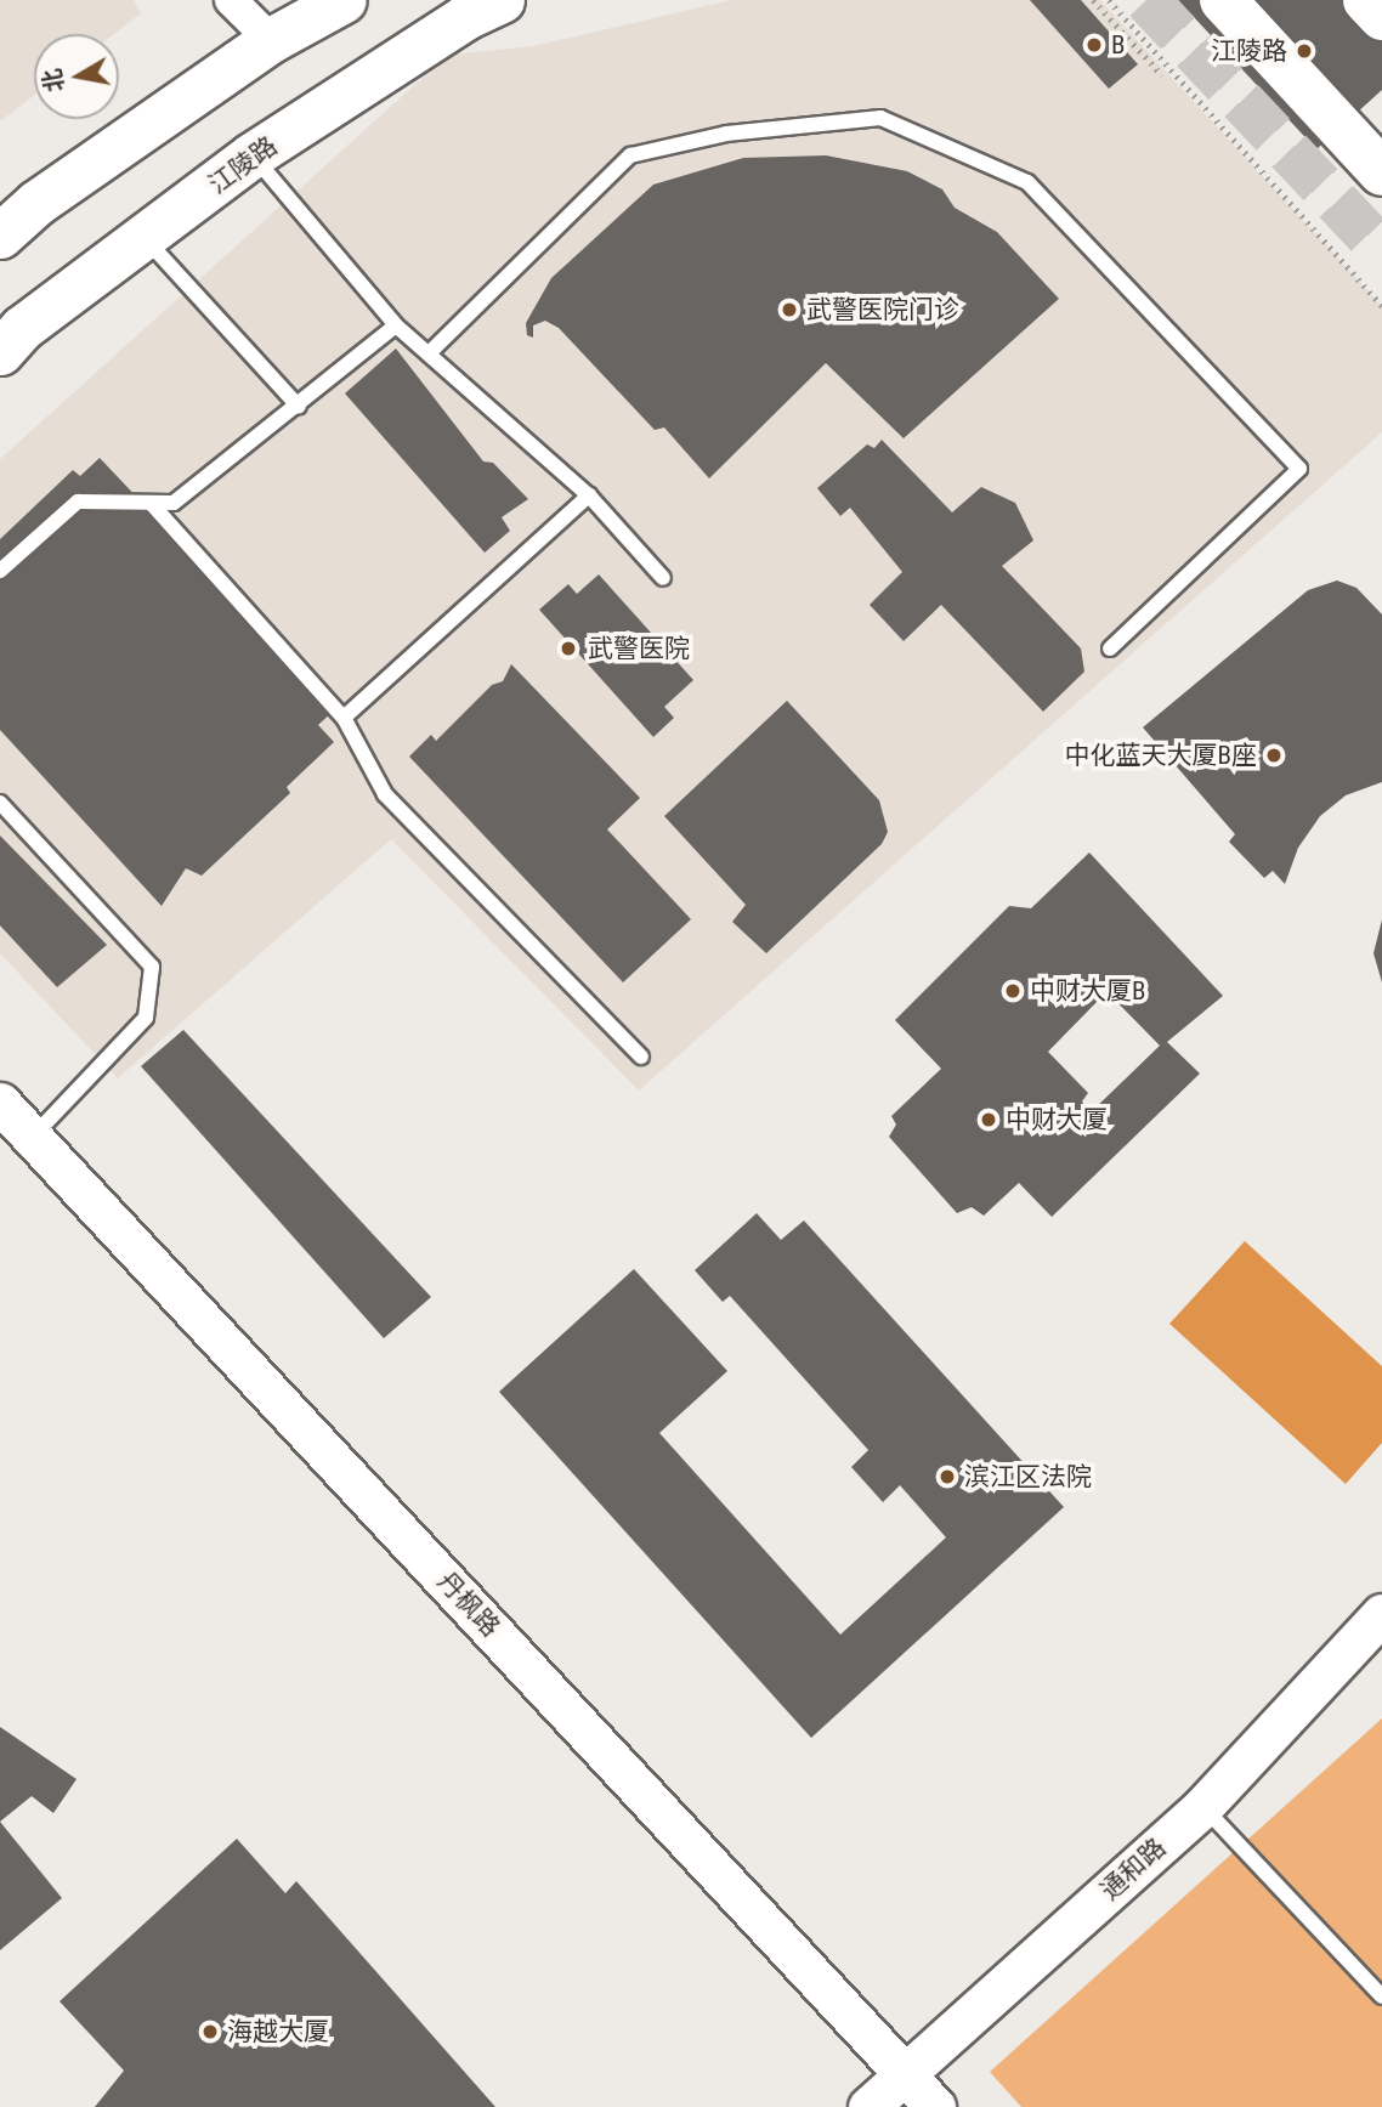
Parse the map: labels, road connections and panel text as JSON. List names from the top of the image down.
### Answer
{
  "streets": {
    "main road": ["江陵路"],
    "street": ["丹枫路", "通和路"]
  },
  "crossings": [
    ["丹枫路", "通和路"]
  ],
  "places": [
    "B",
    "江陵路",
    "武警医院门诊",
    "武警医院",
    "中化蓝天大厦B座",
    "中财大厦B",
    "中财大厦",
    "滨江区法院",
    "海越大厦"
  ],
  "north": "left"
}
